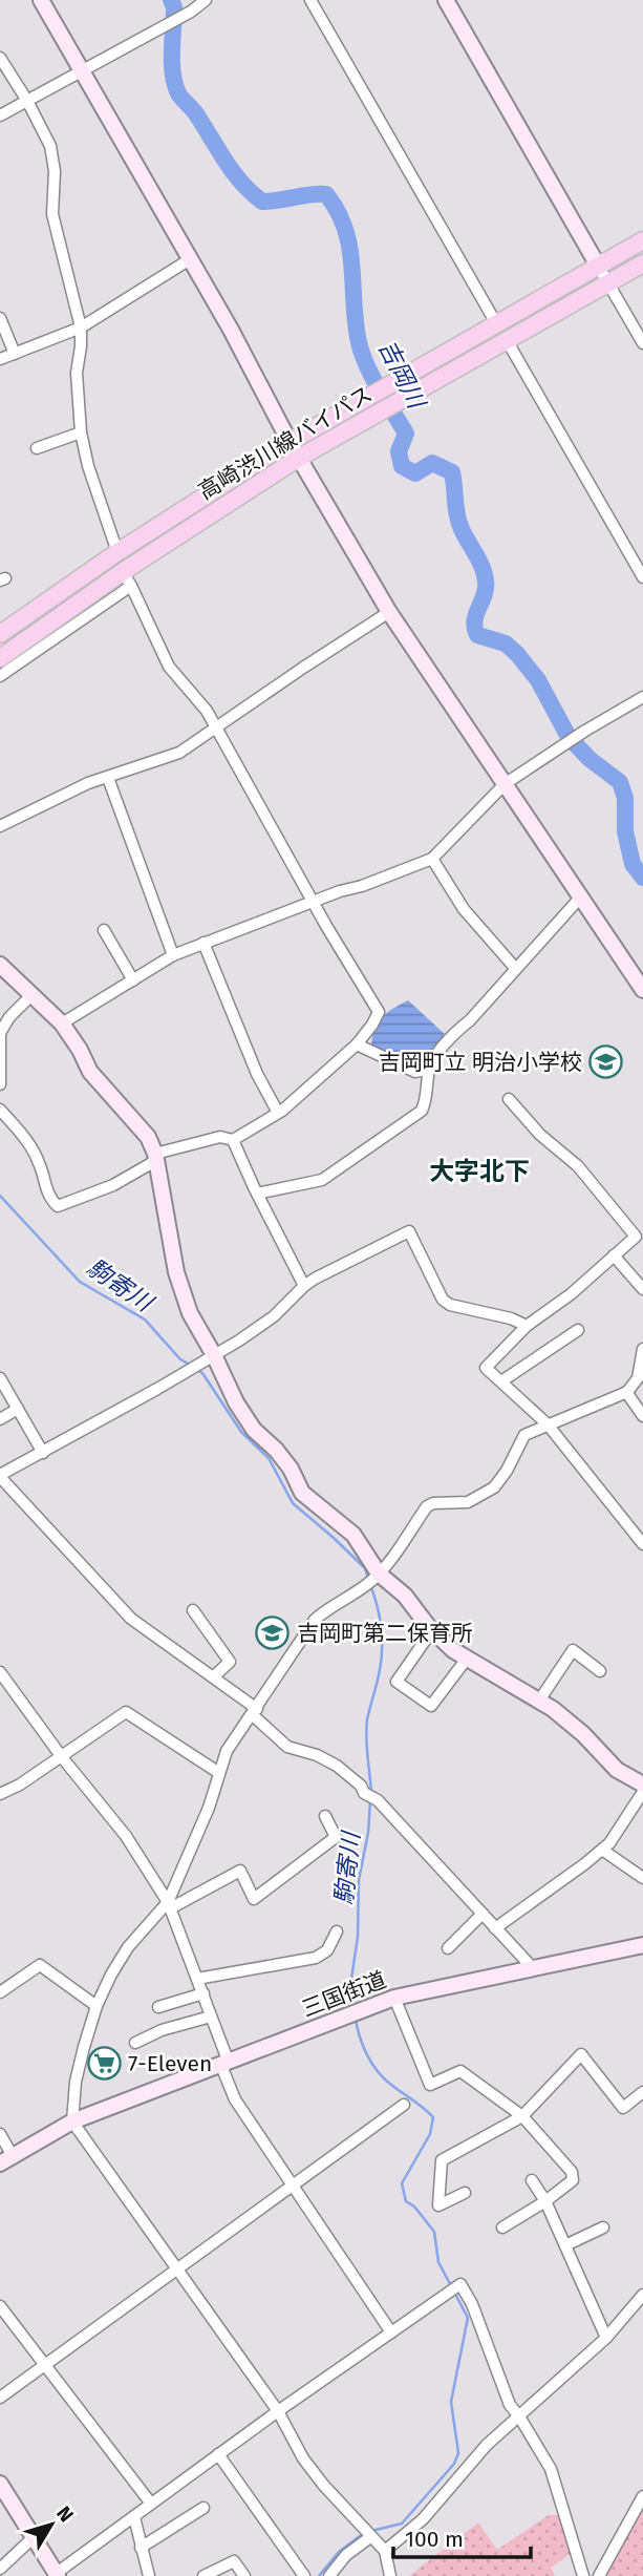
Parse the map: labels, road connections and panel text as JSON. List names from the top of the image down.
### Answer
{
  "streets": {
    "main road": ["高崎渋川線バイパス"],
    "street": ["三国街道"]
  },
  "districts": ["大字北下"],
  "water": ["吉岡川", "駒寄川"],
  "places": {
    "school or university": ["吉岡町立 明治小学校", "吉岡町第二保育所"],
    "supermarket": ["7-Eleven"]
  },
  "scale_bar": "100 m",
  "north": "top right"
}
